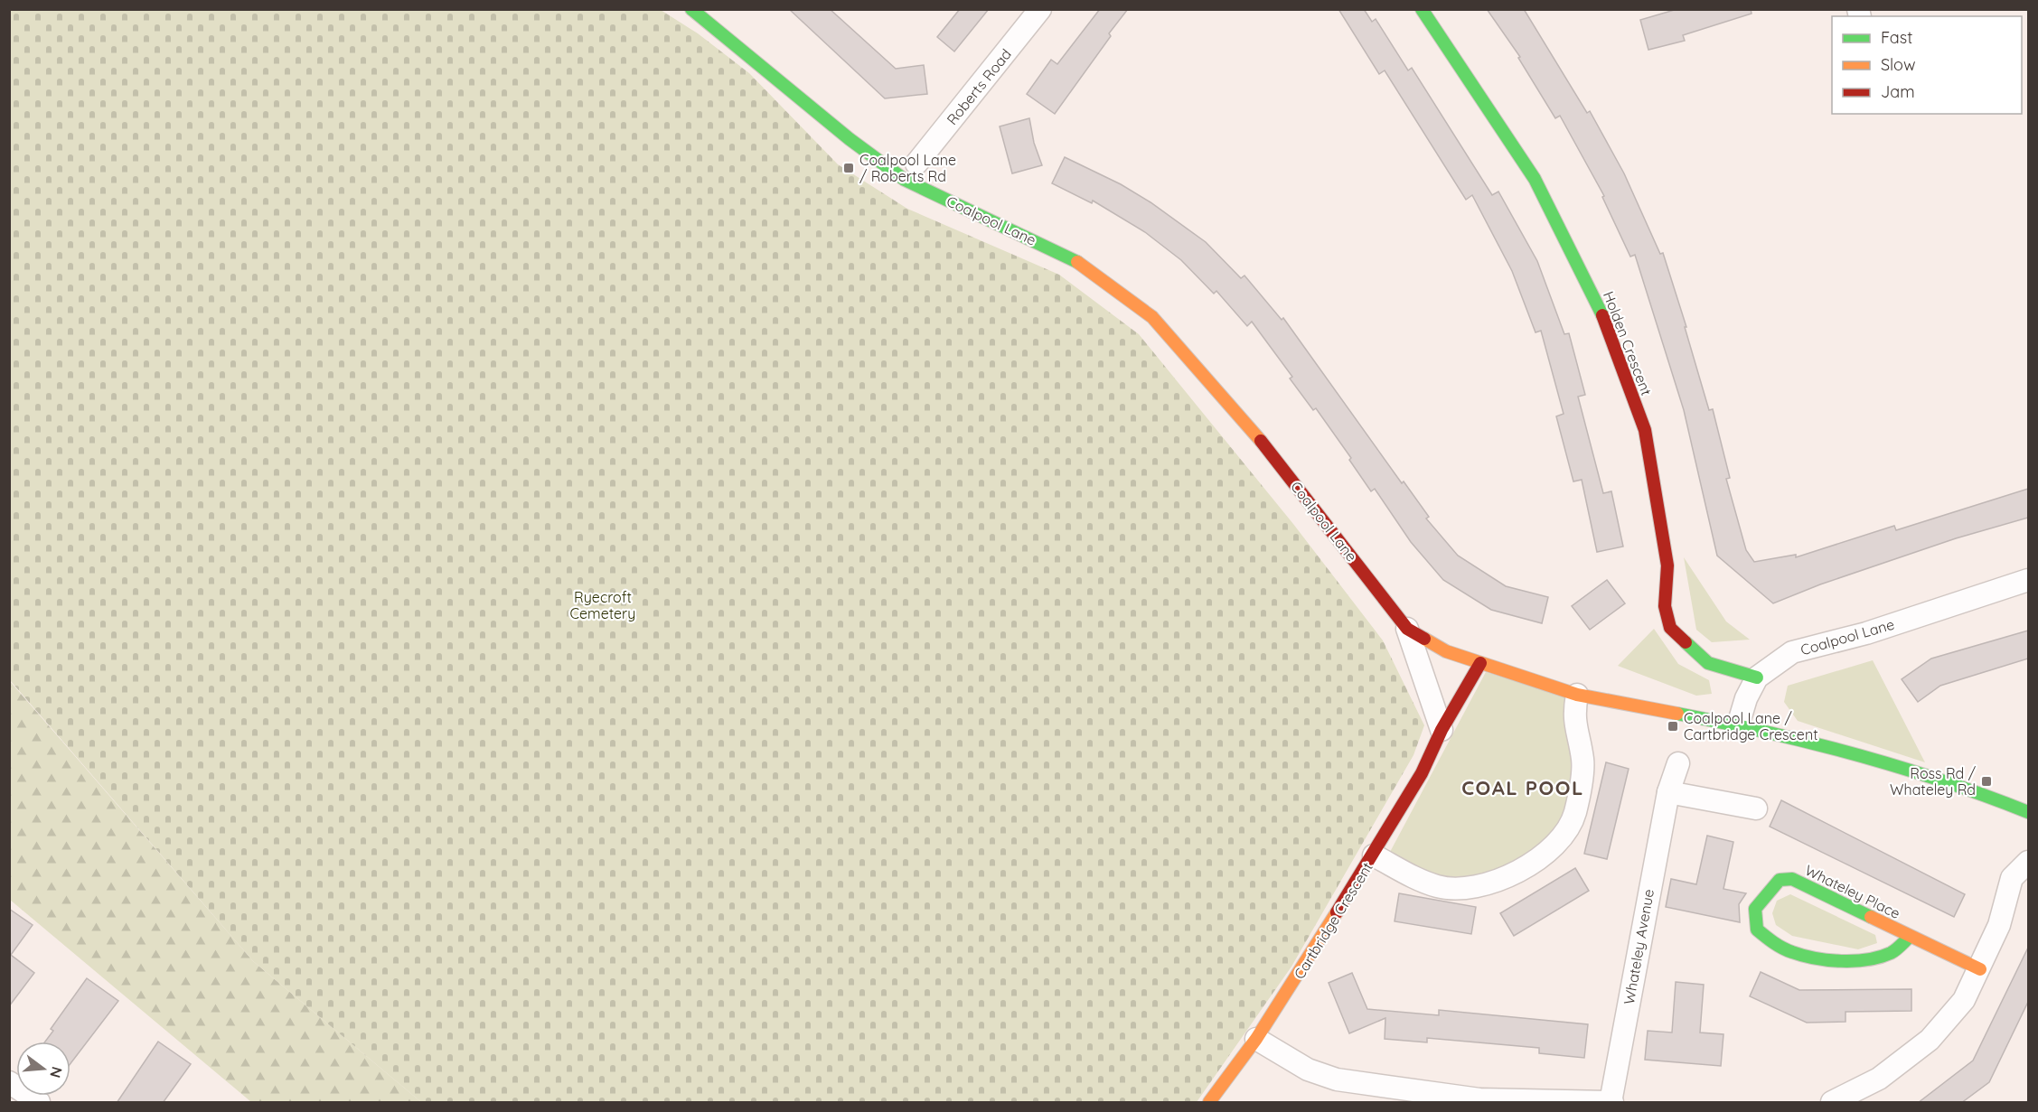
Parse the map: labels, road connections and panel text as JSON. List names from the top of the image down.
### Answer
{
  "streets": {
    "street": [
      "Roberts Road",
      "Coalpool Lane",
      "Holden Crescent",
      "Whateley Place",
      "Cartbridge Crescent",
      "Whateley Avenue"
    ]
  },
  "crossings": [
    ["Coalpool Lane", "Holden Crescent"],
    ["Coalpool Lane", "Cartbridge Crescent"]
  ],
  "districts": ["COAL POOL"],
  "parks": ["Ryecroft Cemetery"],
  "places": {
    "transit": ["Coalpool Lane / Roberts Rd", "Coalpool Lane / Cartbridge Crescent", "Ross Rd / Whateley Rd"]
  },
  "legend": ["Fast", "Slow", "Jam"],
  "north": "right"
}
